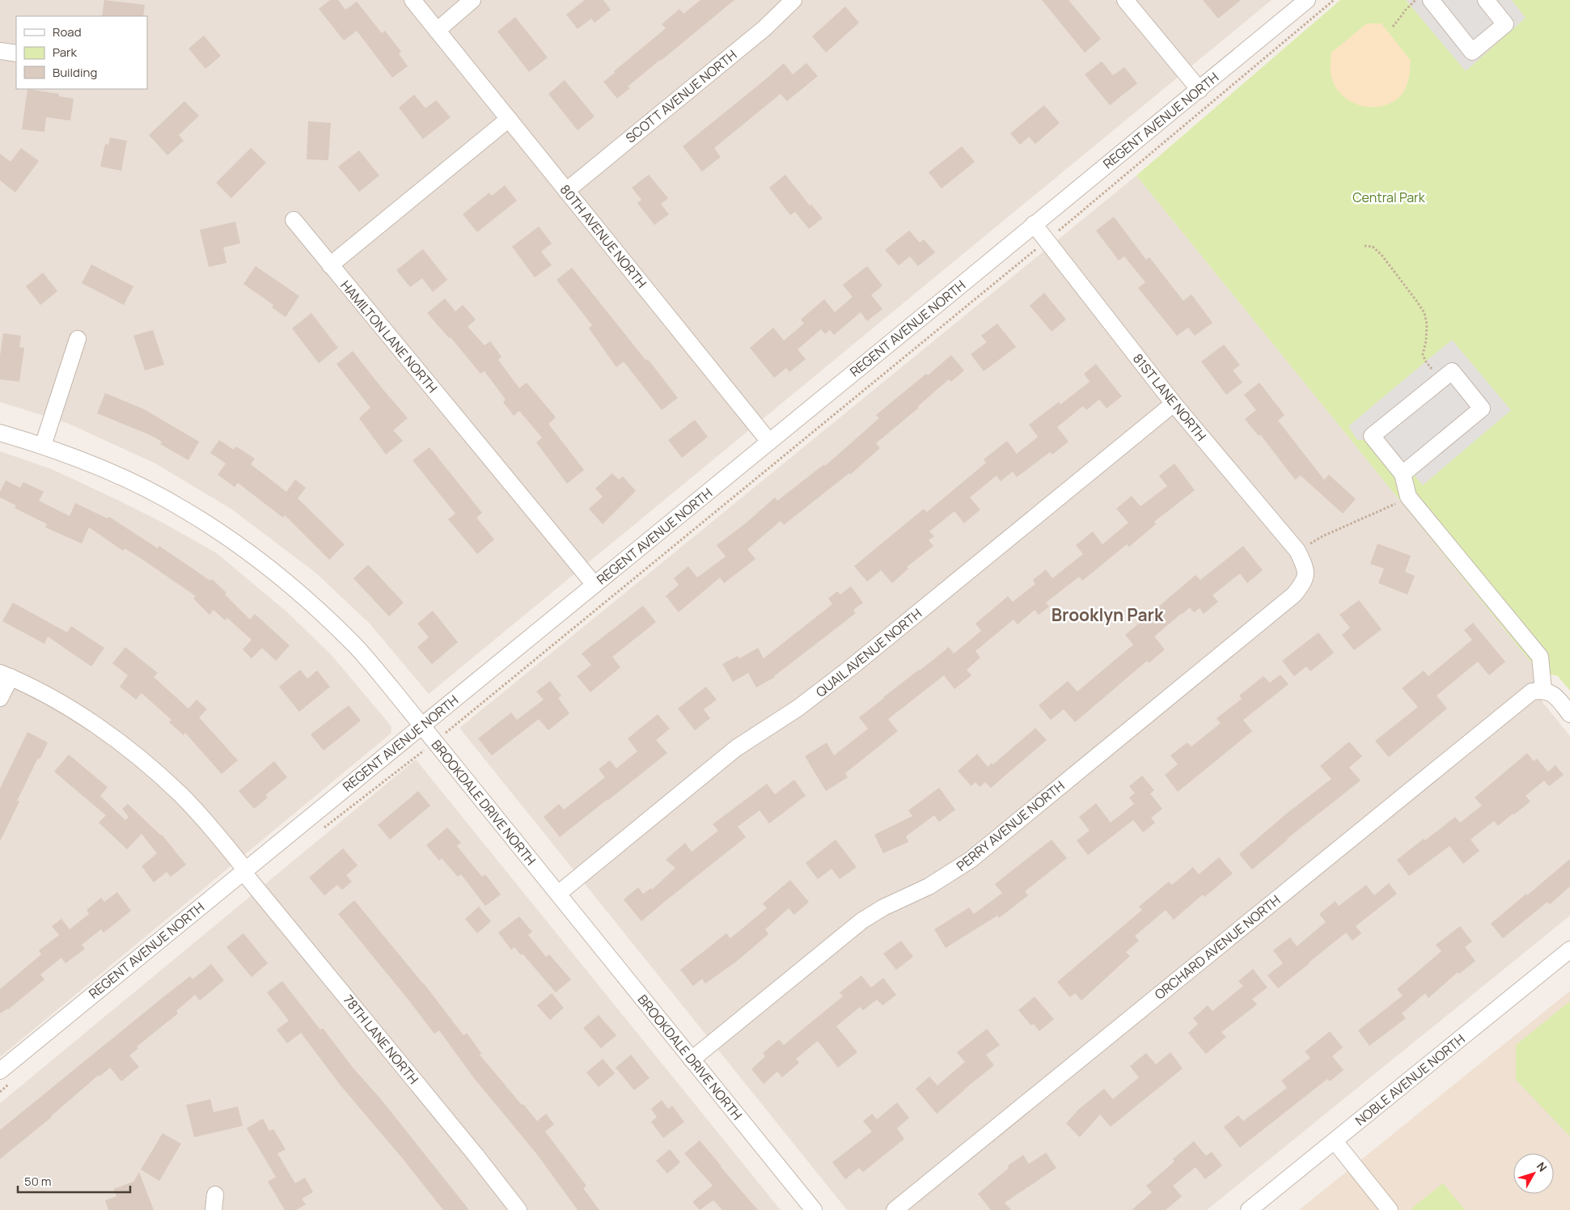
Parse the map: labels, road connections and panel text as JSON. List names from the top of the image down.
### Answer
{
  "streets": {
    "street": [
      "SCOTT AVENUE NORTH",
      "REGENT AVENUE NORTH",
      "80TH AVENUE NORTH",
      "HAMILTON LANE NORTH",
      "81ST LANE NORTH",
      "QUAIL AVENUE NORTH",
      "BROOKDALE DRIVE NORTH",
      "PERRY AVENUE NORTH",
      "ORCHARD AVENUE NORTH",
      "78TH LANE NORTH",
      "NOBLE AVENUE NORTH"
    ]
  },
  "crossings": [
    ["SCOTT AVENUE NORTH", "80TH AVENUE NORTH"],
    ["REGENT AVENUE NORTH", "80TH AVENUE NORTH"],
    ["REGENT AVENUE NORTH", "HAMILTON LANE NORTH"],
    ["REGENT AVENUE NORTH", "81ST LANE NORTH"],
    ["REGENT AVENUE NORTH", "BROOKDALE DRIVE NORTH"],
    ["REGENT AVENUE NORTH", "78TH LANE NORTH"],
    ["81ST LANE NORTH", "QUAIL AVENUE NORTH"],
    ["81ST LANE NORTH", "PERRY AVENUE NORTH"],
    ["QUAIL AVENUE NORTH", "BROOKDALE DRIVE NORTH"],
    ["BROOKDALE DRIVE NORTH", "PERRY AVENUE NORTH"]
  ],
  "districts": ["Brooklyn Park"],
  "parks": ["Central Park"],
  "legend": ["Road", "Park", "Building"],
  "scale_bar": "50 m",
  "north": "top right"
}
